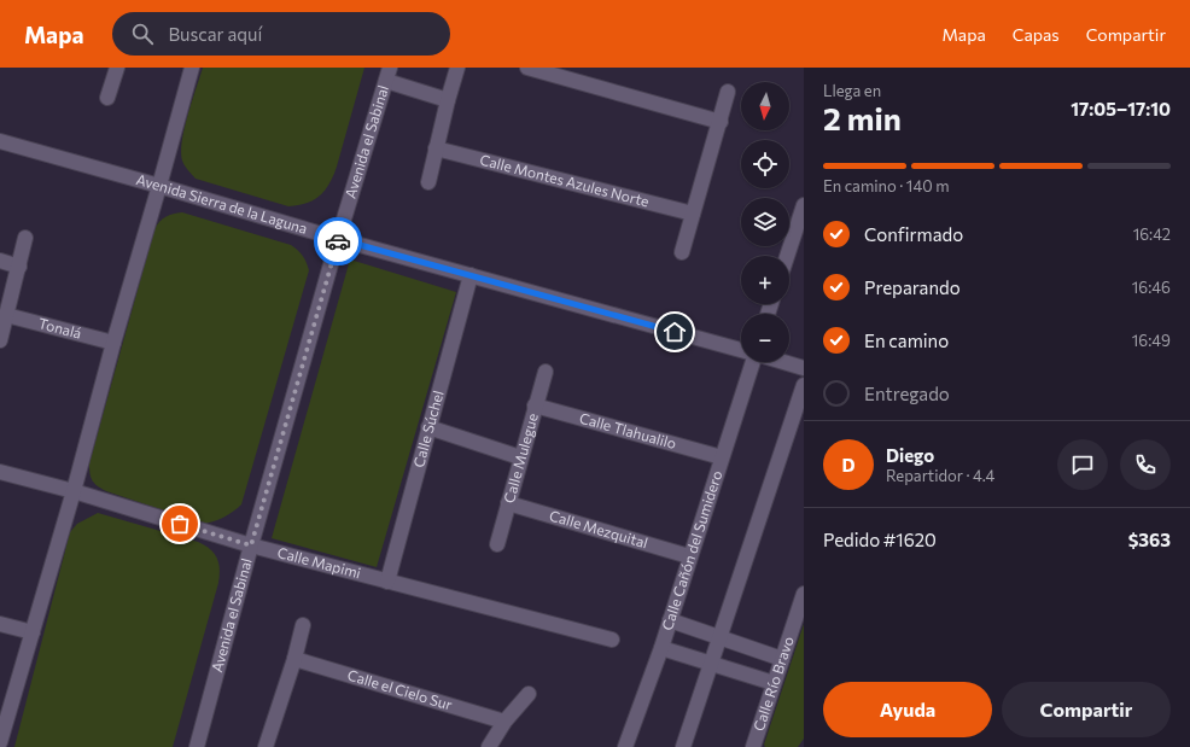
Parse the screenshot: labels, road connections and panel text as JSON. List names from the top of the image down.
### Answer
{
  "streets": {
    "street": [
      "Avenida el Sabinal",
      "Calle Montes Azules Norte",
      "Avenida Sierra de la Laguna",
      "Tonalá",
      "Calle Súchel",
      "Calle Tlahualilo",
      "Calle Mulegue",
      "Calle Mezquital",
      "Calle Cañón del Sumidero",
      "Calle Mapimi",
      "Calle Río Bravo",
      "Calle el Cielo Sur"
    ]
  },
  "crossings": [
    ["Avenida el Sabinal", "Avenida Sierra de la Laguna"],
    ["Avenida el Sabinal", "Calle Mapimi"],
    ["Avenida Sierra de la Laguna", "Calle Súchel"],
    ["Calle Súchel", "Calle Mapimi"],
    ["Calle Tlahualilo", "Calle Mulegue"],
    ["Calle Tlahualilo", "Calle Cañón del Sumidero"],
    ["Calle Mulegue", "Calle Mezquital"],
    ["Calle Mezquital", "Calle Cañón del Sumidero"]
  ],
  "north": "bottom",
  "page": {
    "header": "Mapa",
    "search": "Buscar aquí",
    "nav": ["Mapa", "Capas", "Compartir"],
    "heading": ["2 min", "Llega en", "17:05–17:10"],
    "panel": [
      "Diego",
      "Repartidor · 4.4",
      "Pedido #1620",
      "$363"
    ],
    "map_buttons": ["+", "−"],
    "bar": "En camino · 140 m",
    "list": [
      ["Confirmado", "16:42"],
      ["Preparando", "16:46"],
      ["En camino", "16:49"],
      "Entregado"
    ],
    "round": "D",
    "buttons": ["Ayuda", "Compartir"]
  }
}
